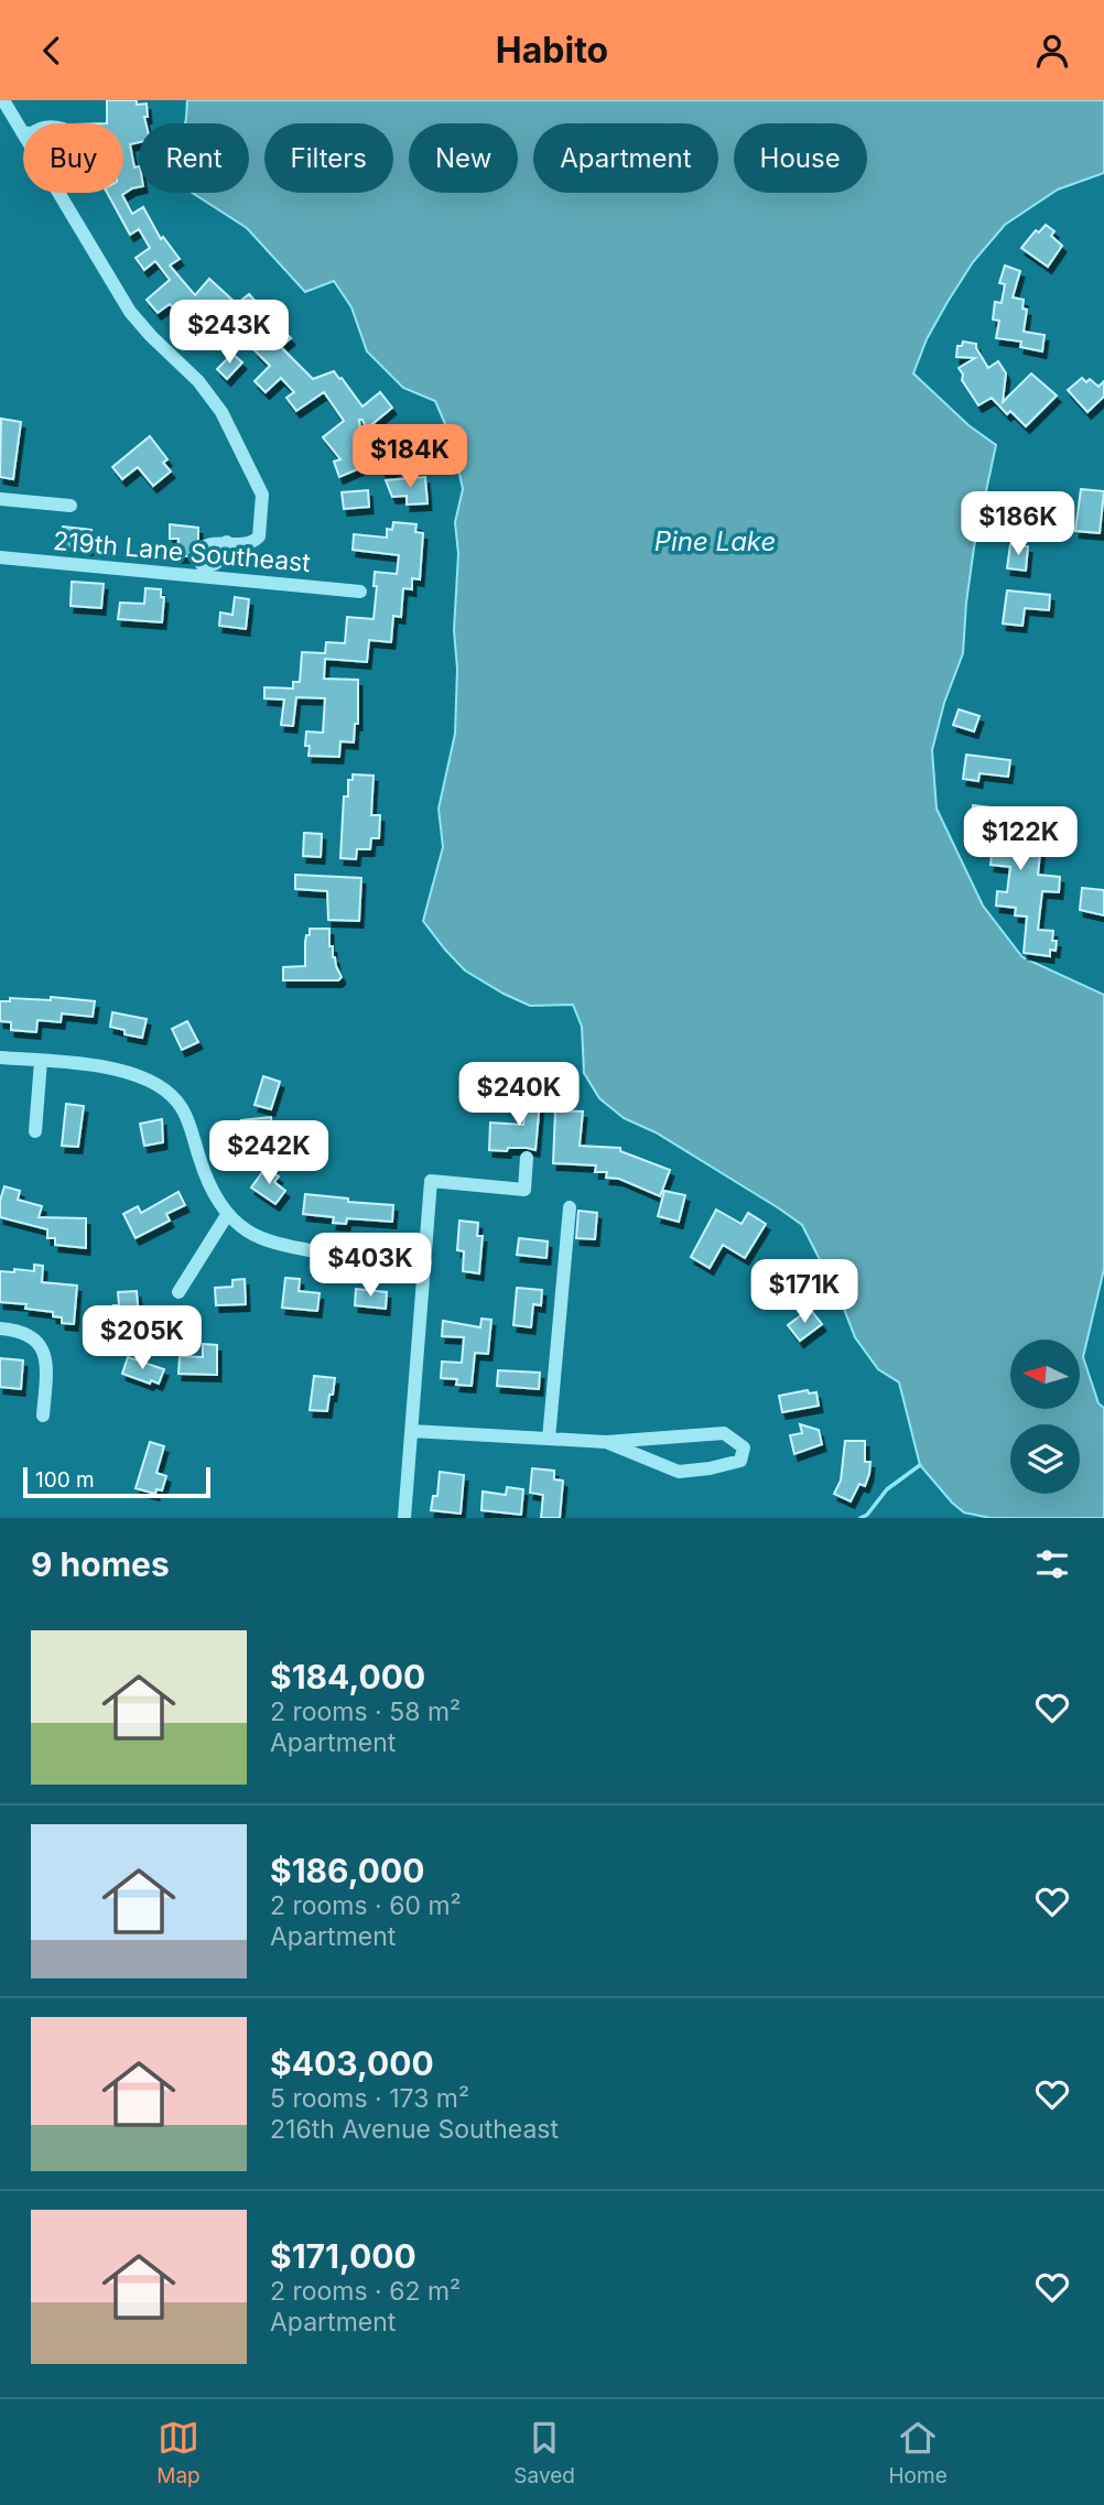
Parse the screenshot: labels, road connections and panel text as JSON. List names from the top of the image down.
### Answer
{
  "streets": {
    "street": ["219th Lane Southeast"]
  },
  "water": ["Pine Lake"],
  "scale_bar": "100 m",
  "north": "left",
  "page": {
    "header": "Habito",
    "chip": [
      "Buy",
      "Rent",
      "Filters",
      "New",
      "Apartment",
      "House"
    ],
    "price": [
      "$243K",
      "$184K",
      "$186K",
      "$122K",
      "$240K",
      "$242K",
      "$403K",
      "$171K",
      "$205K"
    ],
    "scale": "100 m",
    "heading": "9 homes",
    "list": [
      {
        "name": "$184,000",
        "note": "2 rooms · 58 m² · Apartment"
      },
      {
        "name": "$186,000",
        "note": "2 rooms · 60 m² · Apartment"
      },
      {
        "name": "$403,000",
        "note": "5 rooms · 173 m² · 216th Avenue Southeast"
      },
      {
        "name": "$171,000",
        "note": "2 rooms · 62 m² · Apartment"
      }
    ],
    "tabs": ["Map", "Saved", "Home"]
  }
}
